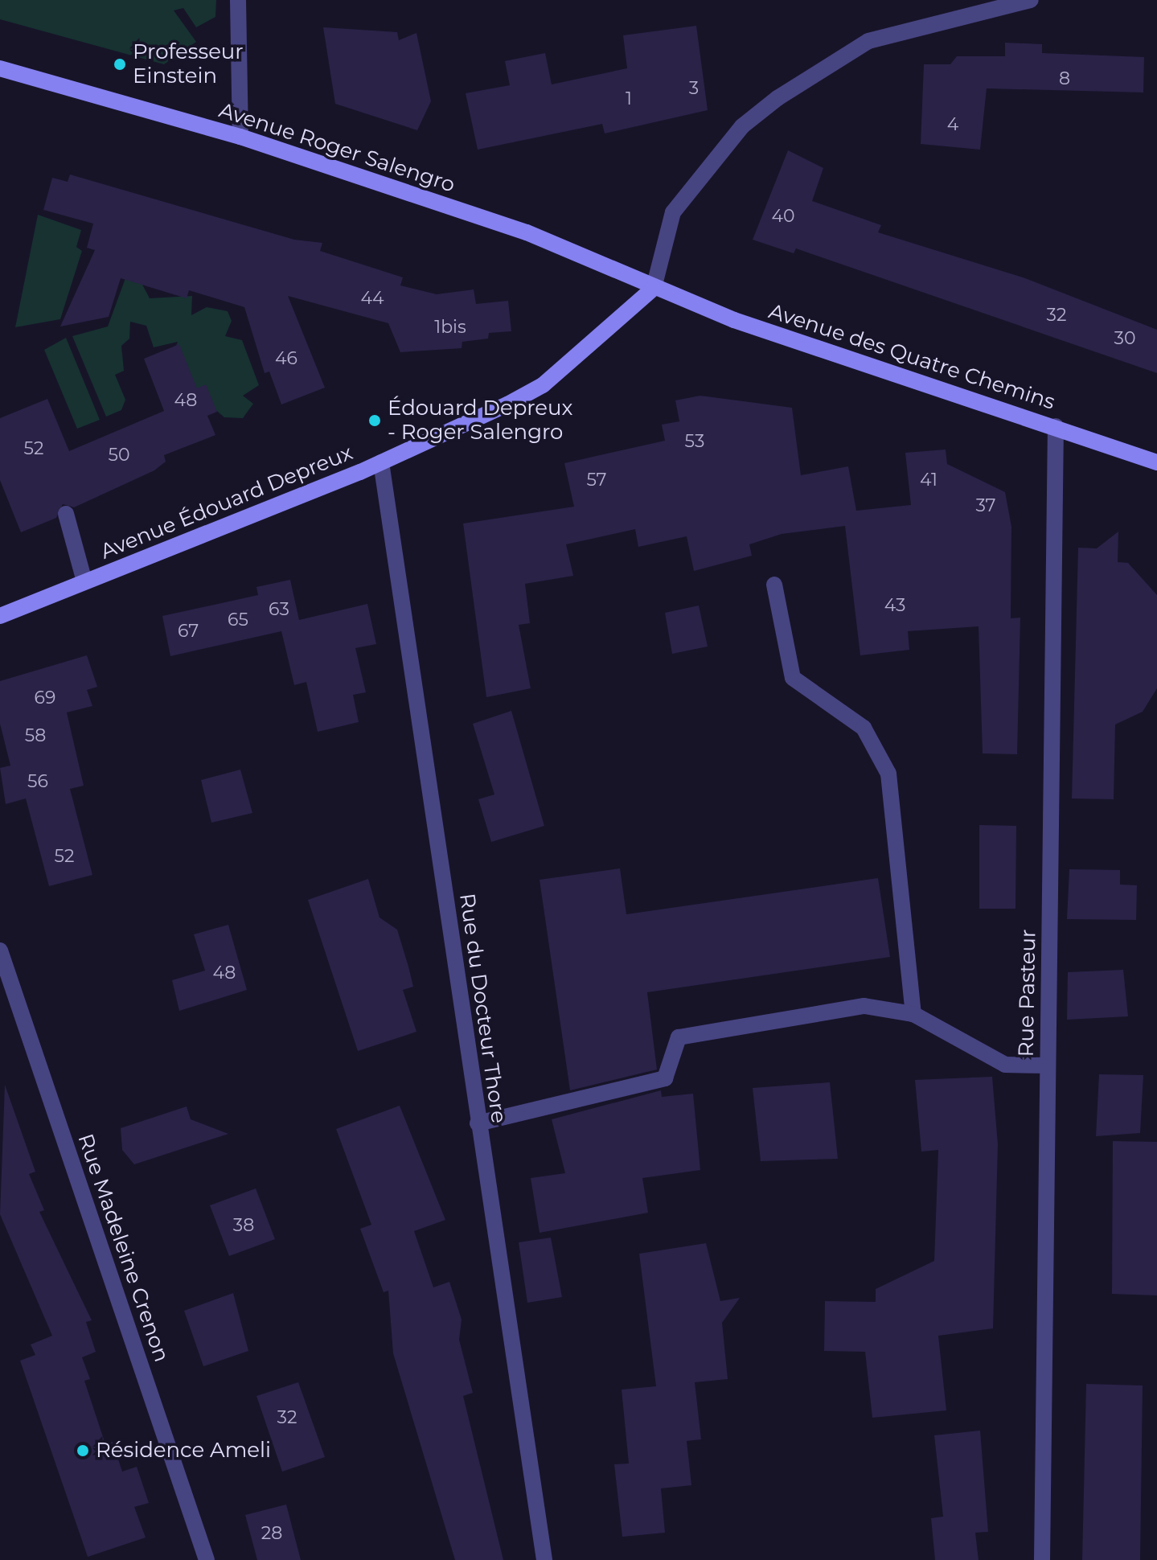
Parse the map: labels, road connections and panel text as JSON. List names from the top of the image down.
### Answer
{
  "streets": {
    "main road": ["Avenue Roger Salengro", "Avenue des Quatre Chemins", "Avenue Édouard Depreux"],
    "street": ["Rue Pasteur", "Rue du Docteur Thore", "Rue Madeleine Crenon"]
  },
  "crossings": [
    ["Avenue Roger Salengro", "Avenue des Quatre Chemins"],
    ["Avenue Roger Salengro", "Avenue Édouard Depreux"],
    ["Avenue des Quatre Chemins", "Avenue Édouard Depreux"],
    ["Avenue des Quatre Chemins", "Rue Pasteur"],
    ["Avenue Édouard Depreux", "Rue du Docteur Thore"]
  ],
  "places": ["Professeur Einstein", "Édouard Depreux - Roger Salengro", "Résidence Ameli"],
  "house_numbers": [
    "8",
    "3",
    "1",
    "4",
    "40",
    "44",
    "32",
    "1bis",
    "30",
    "46",
    "48",
    "53",
    "52",
    "50",
    "57",
    "41",
    "37",
    "43",
    "63",
    "65",
    "67",
    "69",
    "58",
    "56",
    "52",
    "48",
    "38",
    "32",
    "28"
  ]
}
